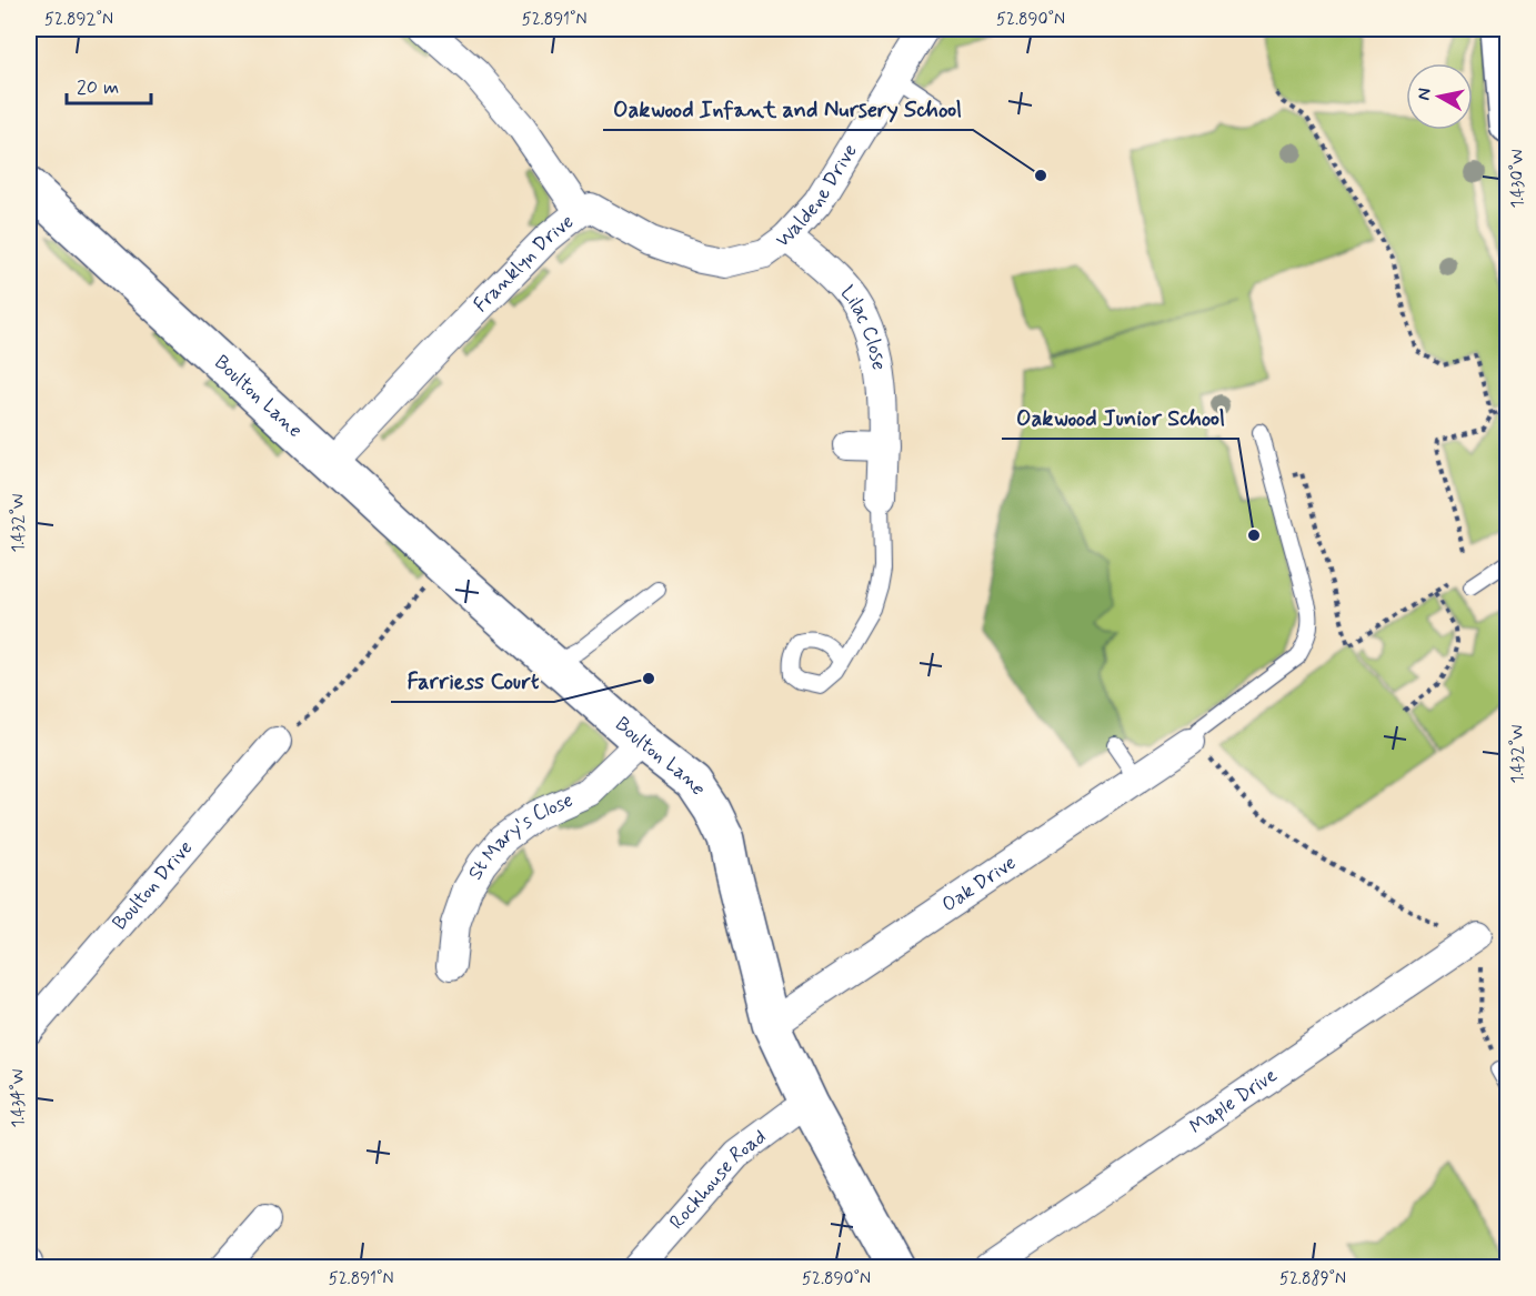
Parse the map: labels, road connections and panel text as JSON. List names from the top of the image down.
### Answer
{
  "streets": {
    "street": [
      "Waldene Drive",
      "Franklyn Drive",
      "Lilac Close",
      "Boulton Lane",
      "St Mary's Close",
      "Oak Drive",
      "Boulton Drive",
      "Maple Drive",
      "Rockhouse Road"
    ]
  },
  "crossings": [
    ["Waldene Drive", "Franklyn Drive"],
    ["Waldene Drive", "Lilac Close"],
    ["Franklyn Drive", "Boulton Lane"],
    ["Boulton Lane", "St Mary's Close"],
    ["Boulton Lane", "Oak Drive"],
    ["Boulton Lane", "Rockhouse Road"]
  ],
  "places": ["Oakwood Infant and Nursery School", "Oakwood Junior School", "Farriess Court"],
  "scale_bar": "20 m",
  "north": "left",
  "coordinates": [
    "52.892°N",
    "52.891°N",
    "52.890°N",
    "1.430°W",
    "1.432°W",
    "1.434°W",
    "52.889°N"
  ]
}
